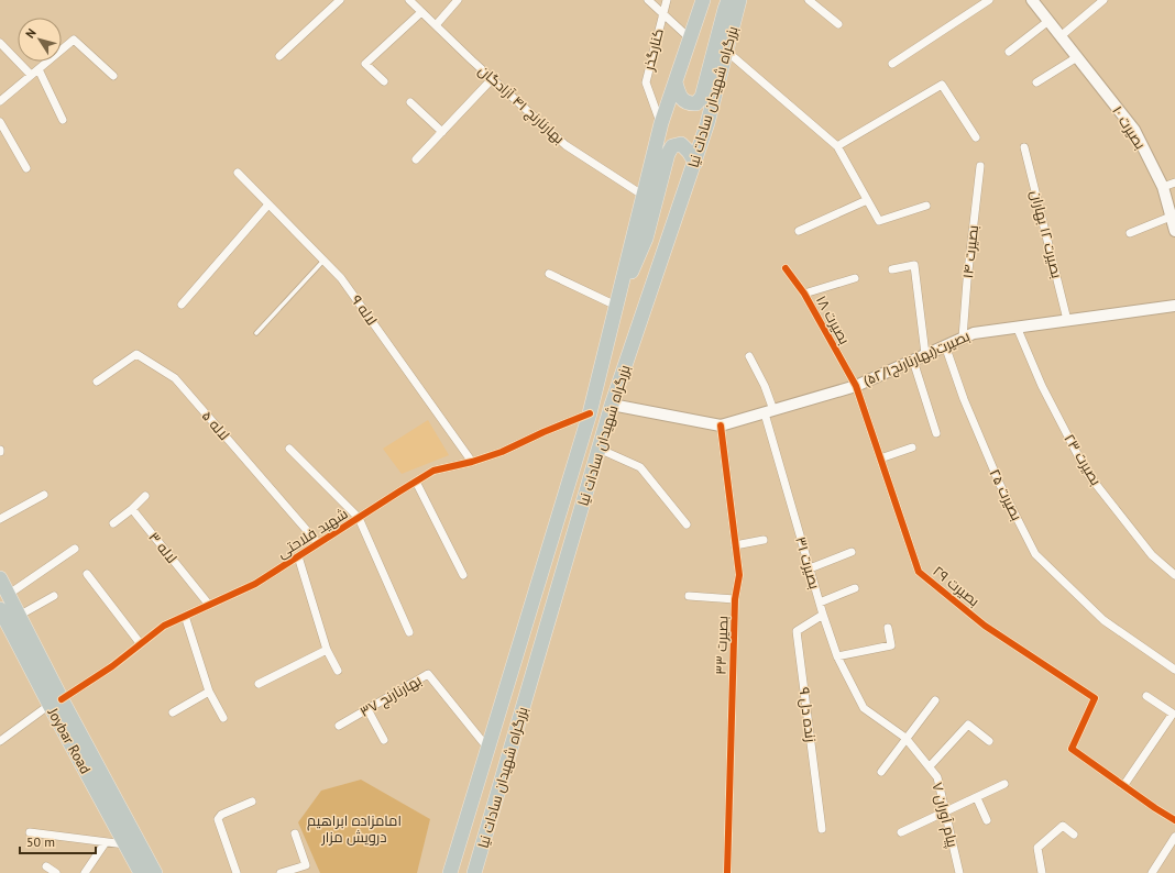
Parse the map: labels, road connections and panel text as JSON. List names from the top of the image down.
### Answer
{
  "streets": {
    "highway": ["بزرگراه شهیدان سادات نیا", "Joybar Road"],
    "street": [
      "کنارگذر",
      "بهارنارنج ۴۱ آزادگان",
      "بصیرت ۱۰",
      "بصیرت ۱۲ بهاران",
      "بصیرت ۱۴",
      "لاله ۹",
      "بصیرت ۱۸",
      "بصیرت(بهارنارنج۵۲/۱)",
      "لاله ۵",
      "بصیرت ۲۳",
      "بصیرت ۲۵",
      "شهید فلاحتی",
      "لاله ۳",
      "بصیرت ۳۱",
      "بصیرت ۲۹",
      "بصیرت ۳۳",
      "بهارنارنج ۳۷",
      "زنده دل ۹",
      "پیام آوران ۷"
    ]
  },
  "crossings": [
    ["کنارگذر", "بزرگراه شهیدان سادات نیا"],
    ["بزرگراه شهیدان سادات نیا", "بهارنارنج ۴۱ آزادگان"],
    ["بزرگراه شهیدان سادات نیا", "بصیرت(بهارنارنج۵۲/۱)"],
    ["بزرگراه شهیدان سادات نیا", "شهید فلاحتی"],
    ["بزرگراه شهیدان سادات نیا", "بهارنارنج ۳۷"],
    ["بصیرت ۱۲ بهاران", "بصیرت(بهارنارنج۵۲/۱)"],
    ["بصیرت ۱۴", "بصیرت(بهارنارنج۵۲/۱)"],
    ["لاله ۹", "شهید فلاحتی"],
    ["بصیرت ۱۸", "بصیرت(بهارنارنج۵۲/۱)"],
    ["بصیرت ۱۸", "بصیرت ۲۹"],
    ["بصیرت(بهارنارنج۵۲/۱)", "بصیرت ۲۳"],
    ["بصیرت(بهارنارنج۵۲/۱)", "بصیرت ۲۵"],
    ["بصیرت(بهارنارنج۵۲/۱)", "بصیرت ۳۱"],
    ["بصیرت(بهارنارنج۵۲/۱)", "بصیرت ۲۹"],
    ["بصیرت(بهارنارنج۵۲/۱)", "بصیرت ۳۳"],
    ["لاله ۵", "شهید فلاحتی"],
    ["شهید فلاحتی", "لاله ۳"],
    ["شهید فلاحتی", "Joybar Road"],
    ["بصیرت ۳۱", "زنده دل ۹"],
    ["بصیرت ۳۱", "پیام آوران ۷"]
  ],
  "parks": ["امامزاده ابراهیم درویش مزار"],
  "scale_bar": "50 m",
  "north": "top left"
}
